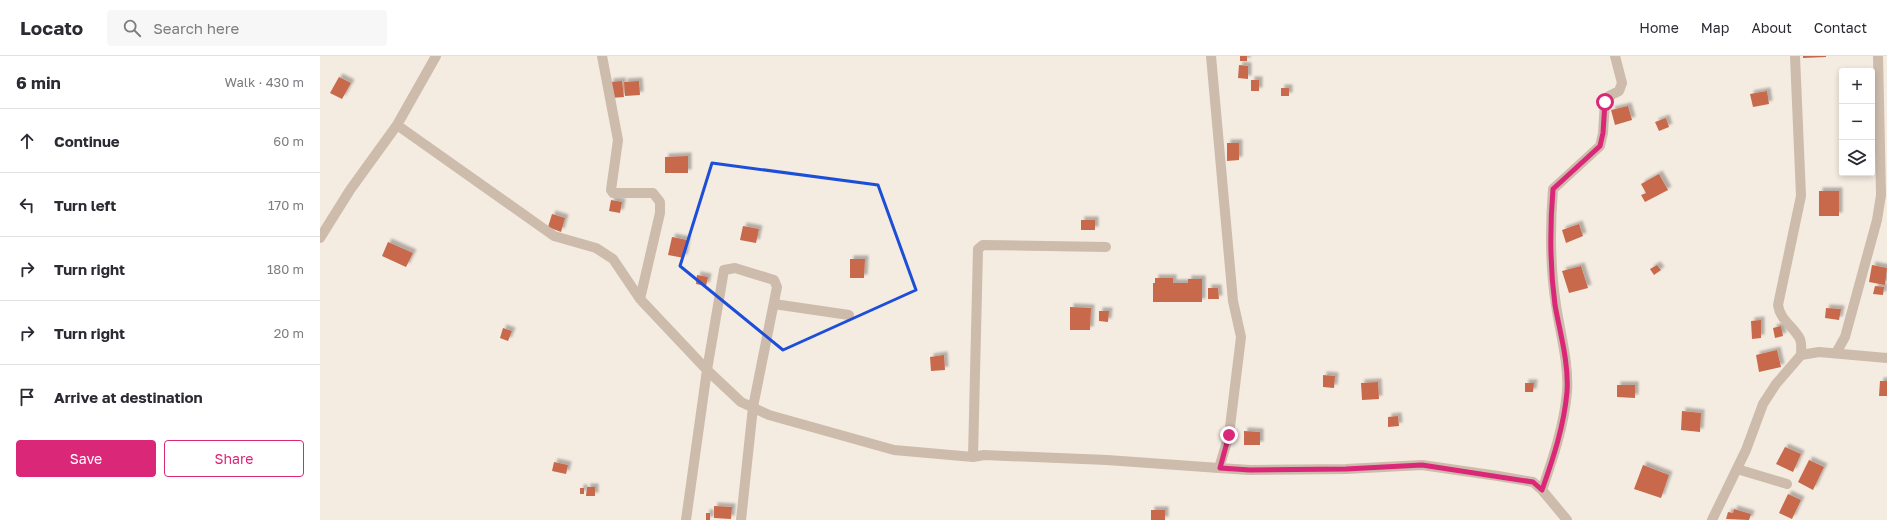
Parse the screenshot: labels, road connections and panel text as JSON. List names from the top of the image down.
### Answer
{
  "page": {
    "header": "Locato",
    "search": "Search here",
    "nav": [
      "Home",
      "Map",
      "About",
      "Contact"
    ],
    "heading": ["6 min", "Walk · 430 m"],
    "map_buttons": ["+", "−"],
    "list": [
      ["Continue", "60 m"],
      ["Turn left", "170 m"],
      ["Turn right", "180 m"],
      ["Turn right", "20 m"],
      "Arrive at destination"
    ],
    "buttons": ["Save", "Share"]
  }
}
